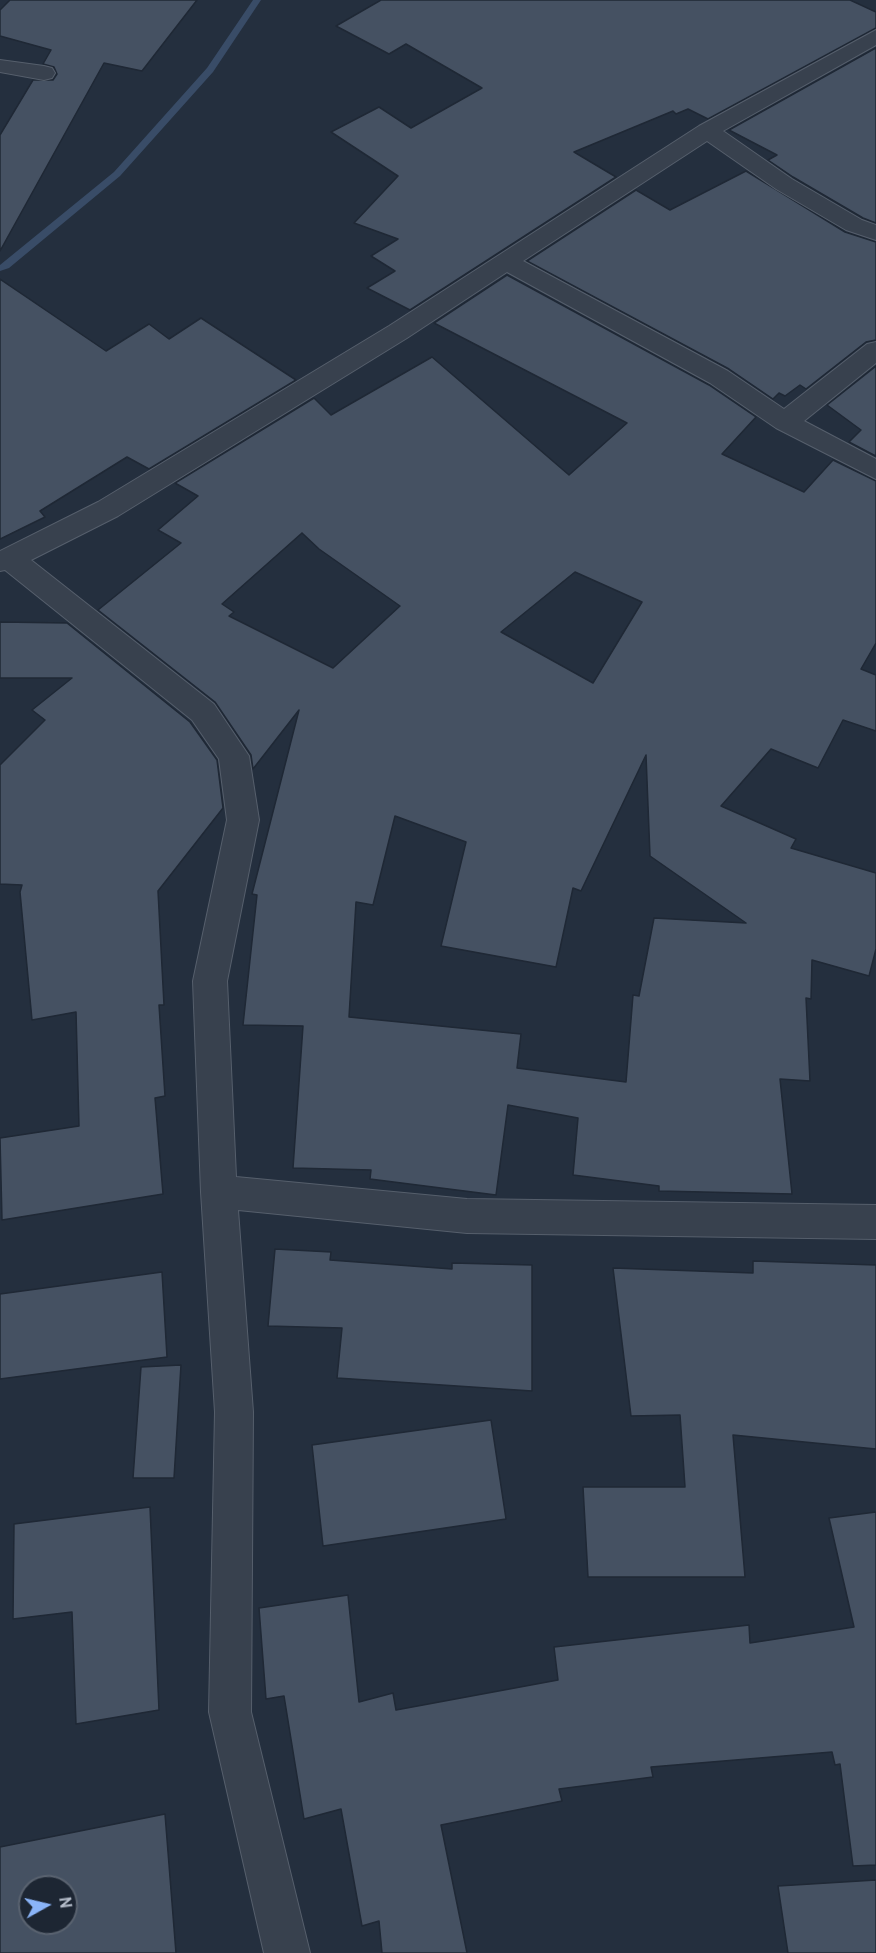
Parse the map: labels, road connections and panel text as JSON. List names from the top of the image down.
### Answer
{
  "north": "right"
}
